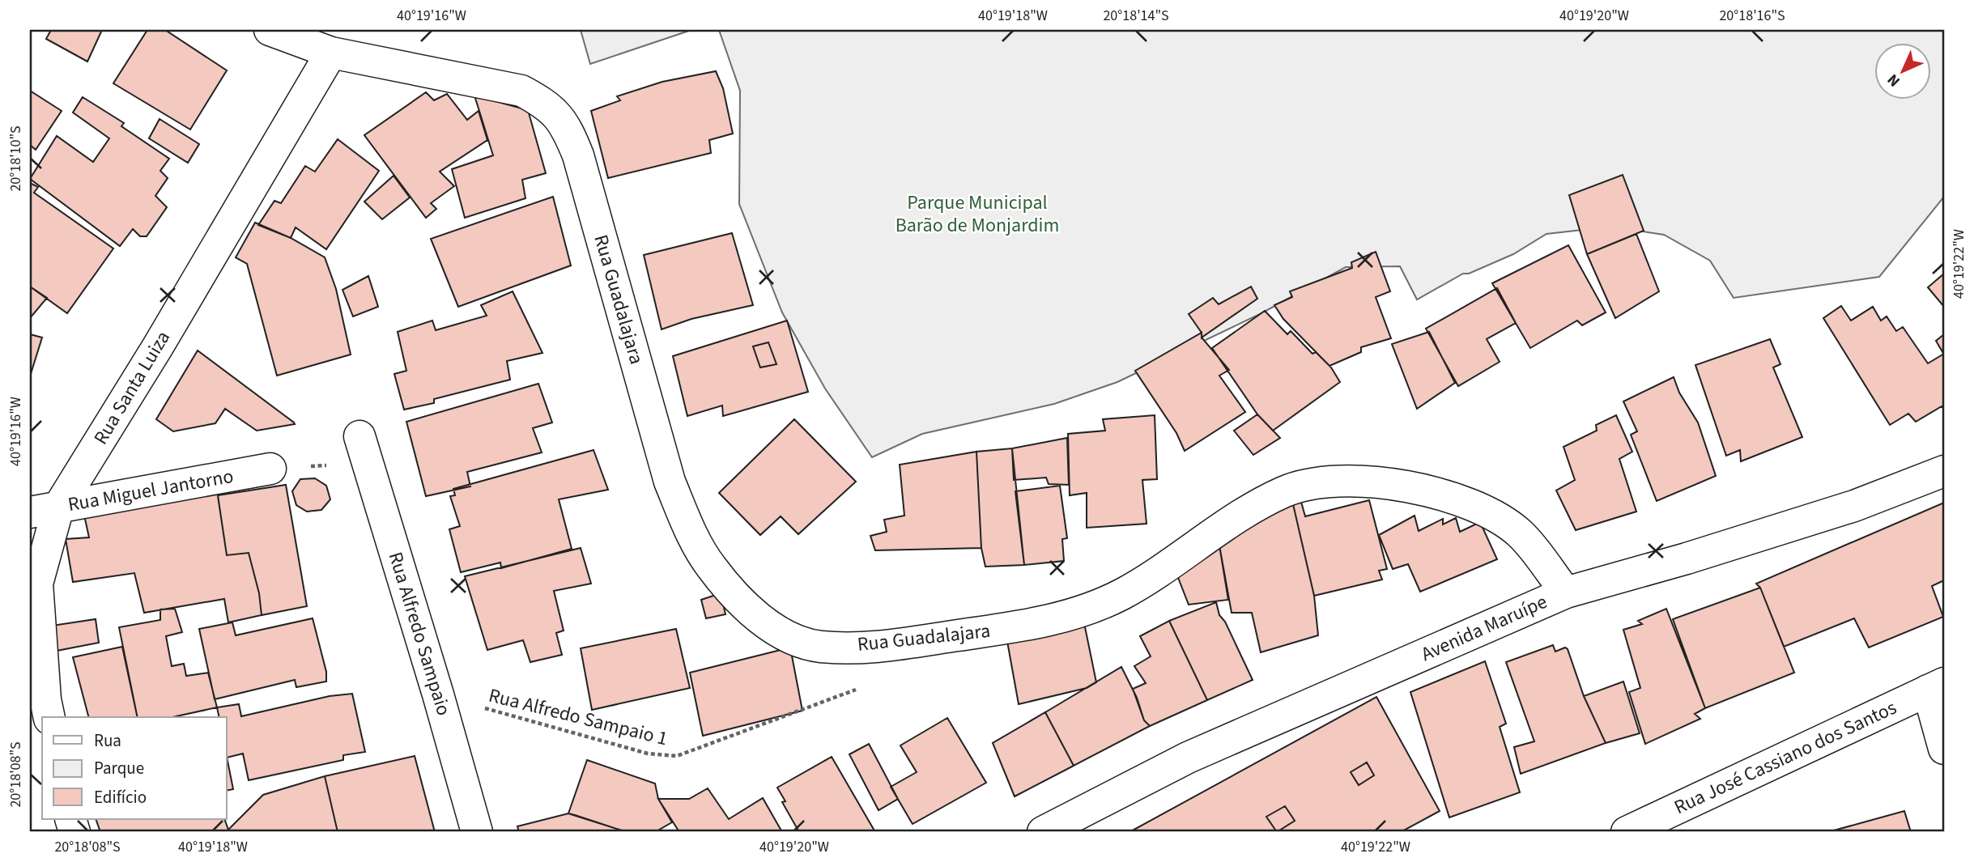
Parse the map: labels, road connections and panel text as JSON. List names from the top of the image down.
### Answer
{
  "streets": {
    "street": [
      "Rua Guadalajara",
      "Rua Santa Luiza",
      "Rua Miguel Jantorno",
      "Avenida Maruípe",
      "Rua Alfredo Sampaio",
      "Rua José Cassiano dos Santos"
    ],
    "path": ["Rua Alfredo Sampaio 1"]
  },
  "crossings": [
    ["Rua Guadalajara", "Rua Santa Luiza"],
    ["Rua Guadalajara", "Avenida Maruípe"],
    ["Rua Guadalajara", "Rua Alfredo Sampaio 1"],
    ["Rua Santa Luiza", "Rua Miguel Jantorno"],
    ["Rua Alfredo Sampaio", "Rua Alfredo Sampaio 1"]
  ],
  "parks": ["Parque Municipal Barão de Monjardim"],
  "legend": ["Rua", "Parque", "Edifício"],
  "north": "bottom left",
  "coordinates": [
    "40°19'16\"W",
    "40°19'18\"W",
    "20°18'14\"S",
    "40°19'20\"W",
    "20°18'16\"S",
    "20°18'10\"S",
    "40°19'22\"W",
    "20°18'08\"S"
  ]
}
